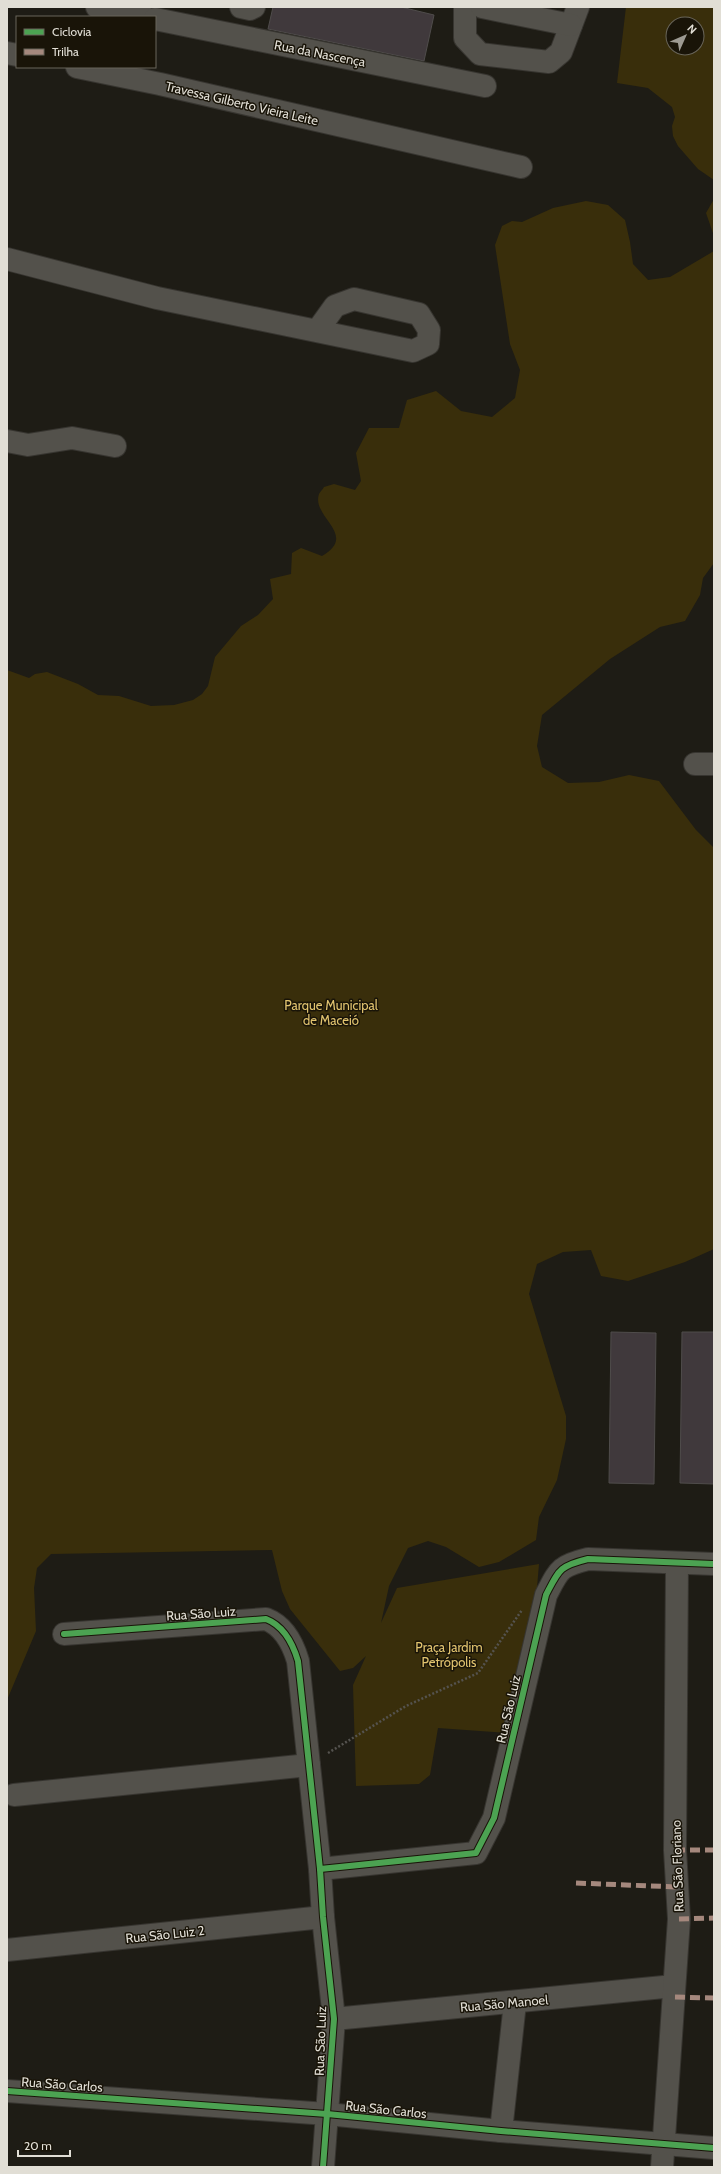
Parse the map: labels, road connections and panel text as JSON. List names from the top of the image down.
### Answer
{
  "streets": {
    "street": [
      "Rua da Nascença",
      "Travessa Gilberto Vieira Leite",
      "Rua São Luiz",
      "Rua São Floriano",
      "Rua São Luiz 2",
      "Rua São Manoel",
      "Rua São Carlos"
    ]
  },
  "crossings": [
    ["Rua São Luiz", "Rua São Floriano"],
    ["Rua São Luiz", "Rua São Luiz 2"],
    ["Rua São Luiz", "Rua São Manoel"],
    ["Rua São Luiz", "Rua São Carlos"],
    ["Rua São Floriano", "Rua São Manoel"],
    ["Rua São Floriano", "Rua São Carlos"]
  ],
  "parks": ["Parque Municipal de Maceió", "Praça Jardim Petrópolis"],
  "legend": ["Ciclovia", "Trilha"],
  "scale_bar": "20 m",
  "north": "top right"
}
